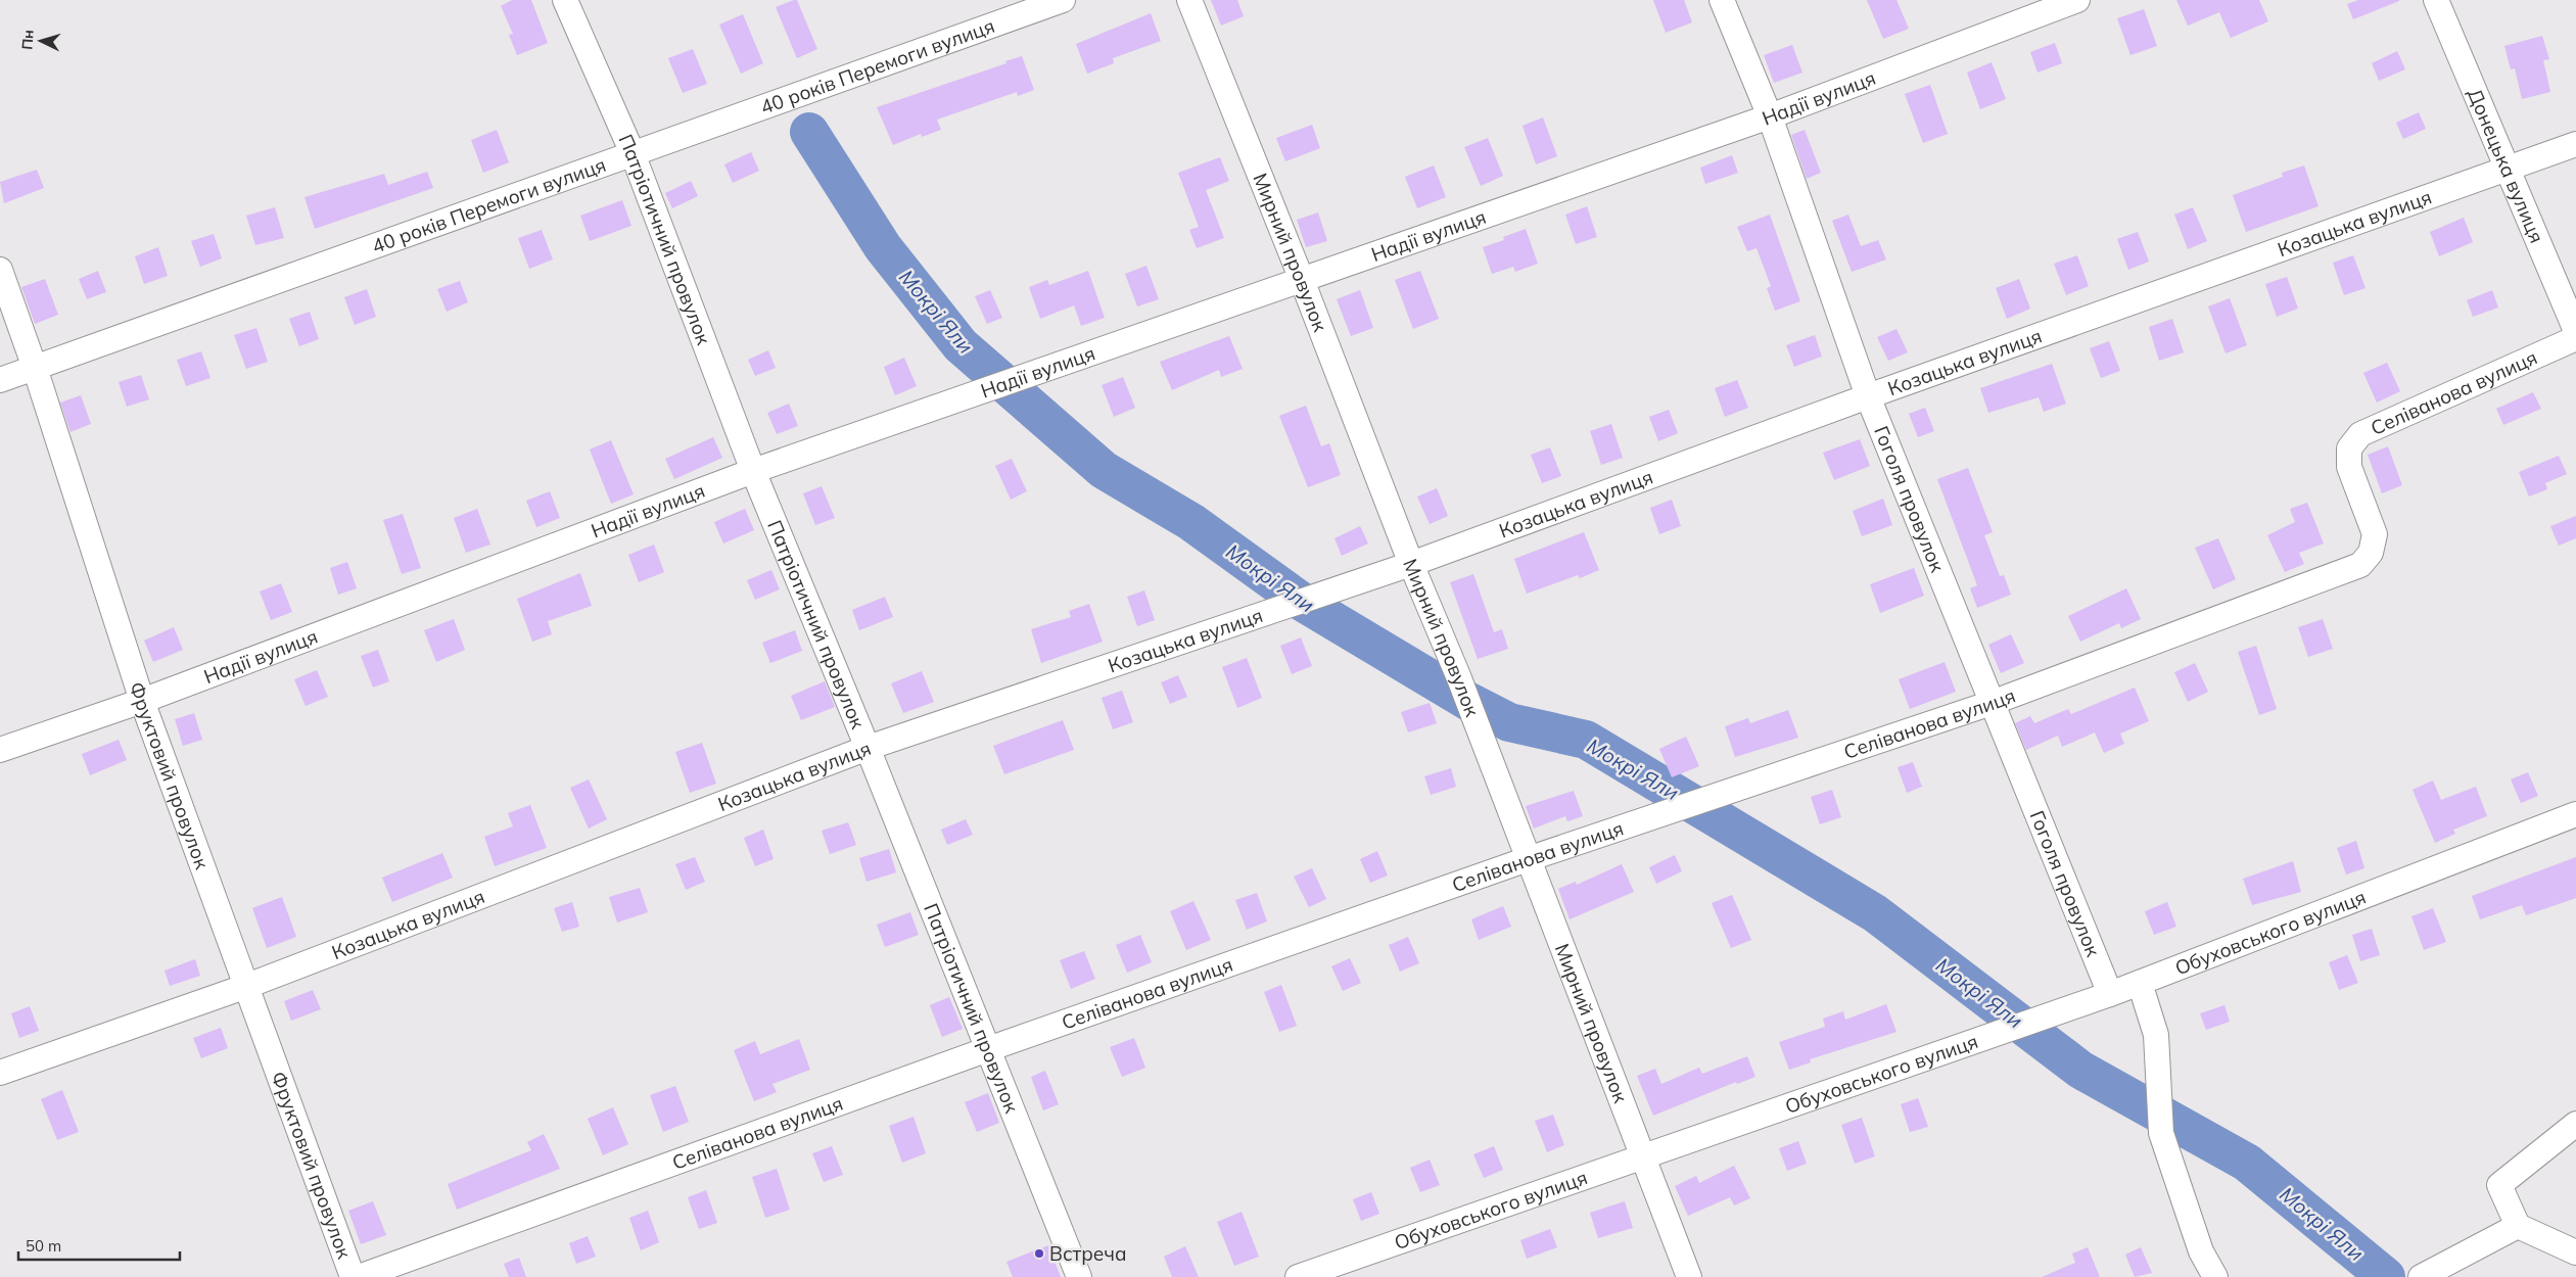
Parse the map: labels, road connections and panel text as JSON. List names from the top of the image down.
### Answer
{
  "streets": {
    "street": [
      "40 років Перемоги вулиця",
      "Надії вулиця",
      "Донецька вулиця",
      "Козацька вулиця",
      "Патріотичний провулок",
      "Мирний провулок",
      "Селіванова вулиця",
      "Гоголя провулок",
      "Фруктовий провулок",
      "Обуховського вулиця"
    ]
  },
  "crossings": [
    ["40 років Перемоги вулиця", "Патріотичний провулок"],
    ["40 років Перемоги вулиця", "Фруктовий провулок"],
    ["Надії вулиця", "Патріотичний провулок"],
    ["Надії вулиця", "Мирний провулок"],
    ["Надії вулиця", "Гоголя провулок"],
    ["Надії вулиця", "Фруктовий провулок"],
    ["Донецька вулиця", "Козацька вулиця"],
    ["Козацька вулиця", "Патріотичний провулок"],
    ["Козацька вулиця", "Мирний провулок"],
    ["Козацька вулиця", "Гоголя провулок"],
    ["Козацька вулиця", "Фруктовий провулок"],
    ["Патріотичний провулок", "Селіванова вулиця"],
    ["Мирний провулок", "Селіванова вулиця"],
    ["Мирний провулок", "Обуховського вулиця"],
    ["Селіванова вулиця", "Гоголя провулок"],
    ["Гоголя провулок", "Обуховського вулиця"]
  ],
  "water": ["Мокрі Яли"],
  "places": ["Встреча"],
  "scale_bar": "50 m",
  "north": "left"
}
